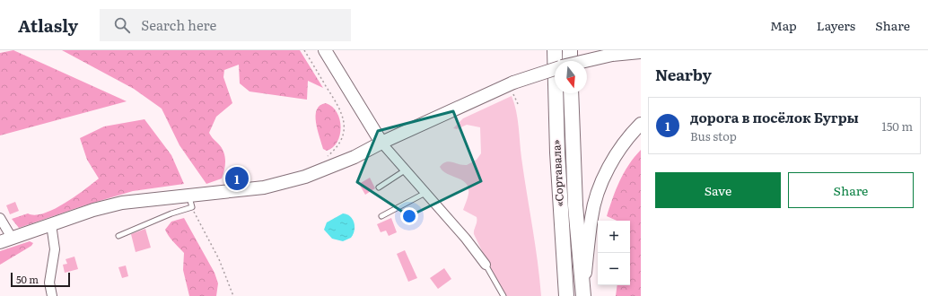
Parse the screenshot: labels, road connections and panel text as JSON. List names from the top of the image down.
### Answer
{
  "streets": {
    "highway": ["«Сортавала»"]
  },
  "scale_bar": "50 m",
  "north": "bottom",
  "page": {
    "header": "Atlasly",
    "search": "Search here",
    "nav": ["Map", "Layers", "Share"],
    "heading": "Nearby",
    "list": [
      {
        "mark": "1",
        "name": "дорога в посёлок Бугры",
        "note": "Bus stop",
        "value": "150 m"
      }
    ],
    "buttons": ["Save", "Share"],
    "pins": "1",
    "map_buttons": ["+", "−"],
    "scale": "50 m"
  }
}
